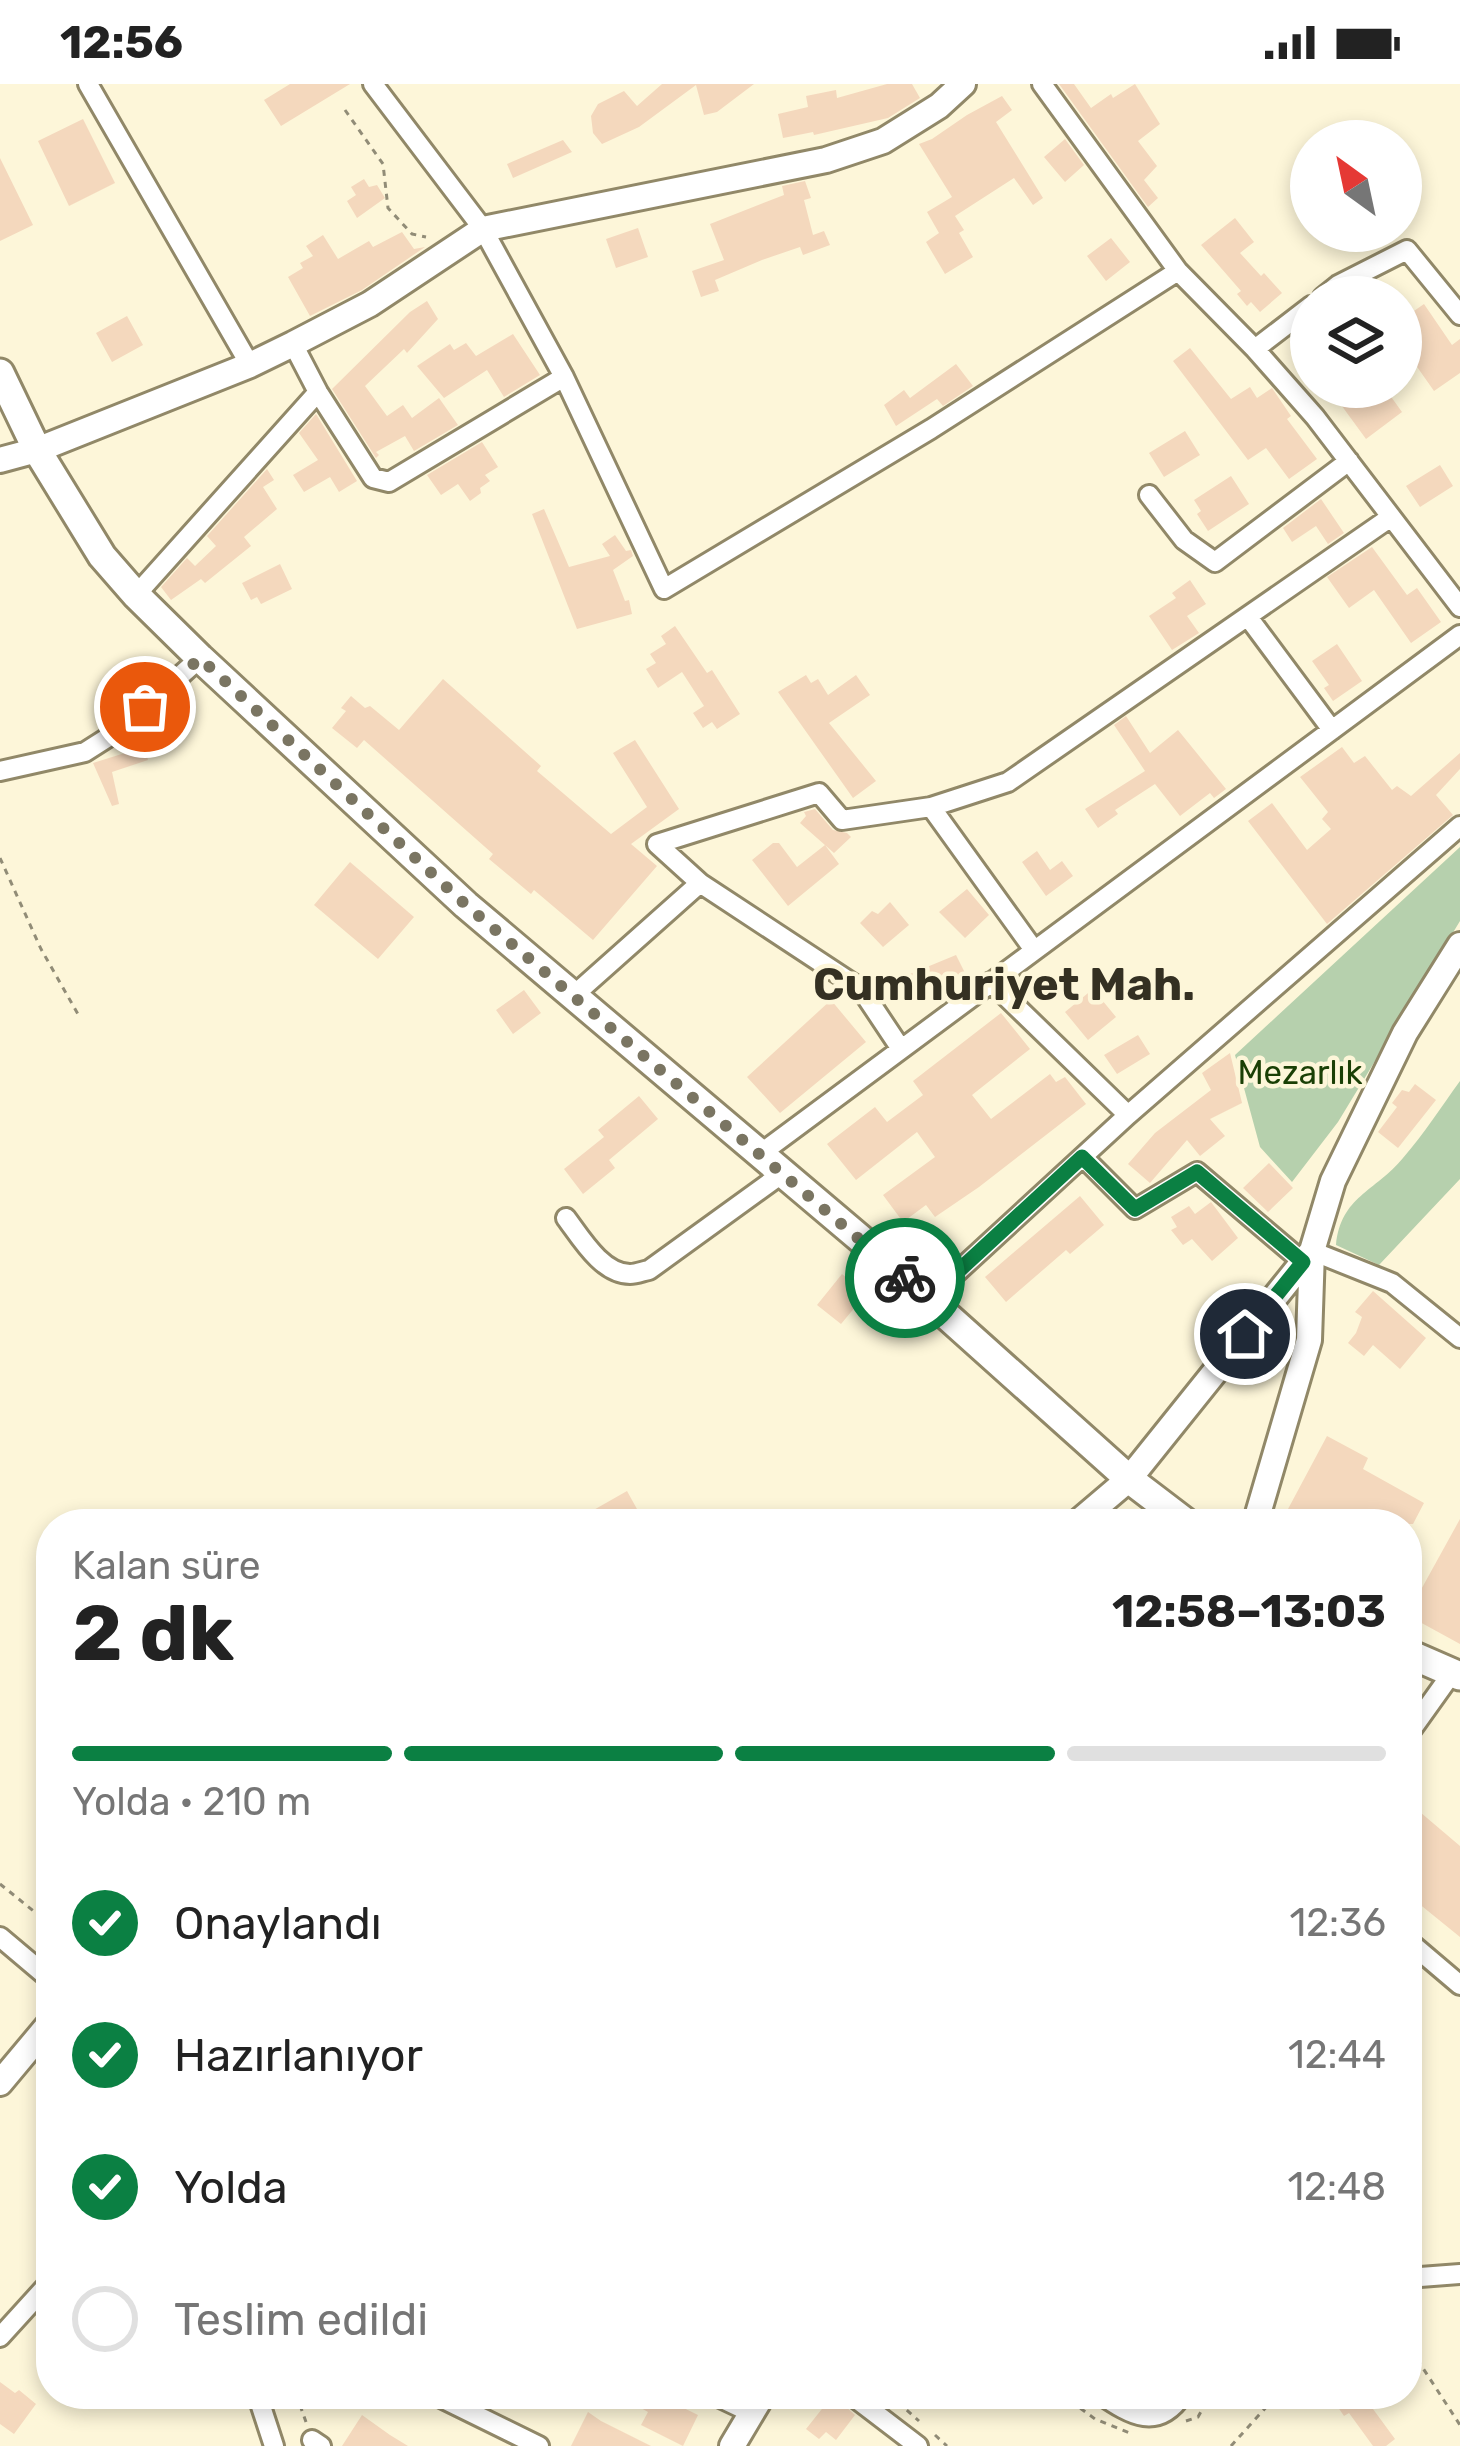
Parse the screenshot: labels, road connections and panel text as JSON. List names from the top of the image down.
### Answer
{
  "districts": ["Cumhuriyet Mah."],
  "parks": ["Mezarlık"],
  "north": "top left",
  "page": {
    "status": "12:56",
    "heading": ["2 dk", "Kalan süre", "12:58–13:03"],
    "bar": "Yolda · 210 m",
    "list": [
      ["Onaylandı", "12:36"],
      ["Hazırlanıyor", "12:44"],
      ["Yolda", "12:48"],
      "Teslim edildi"
    ]
  }
}
